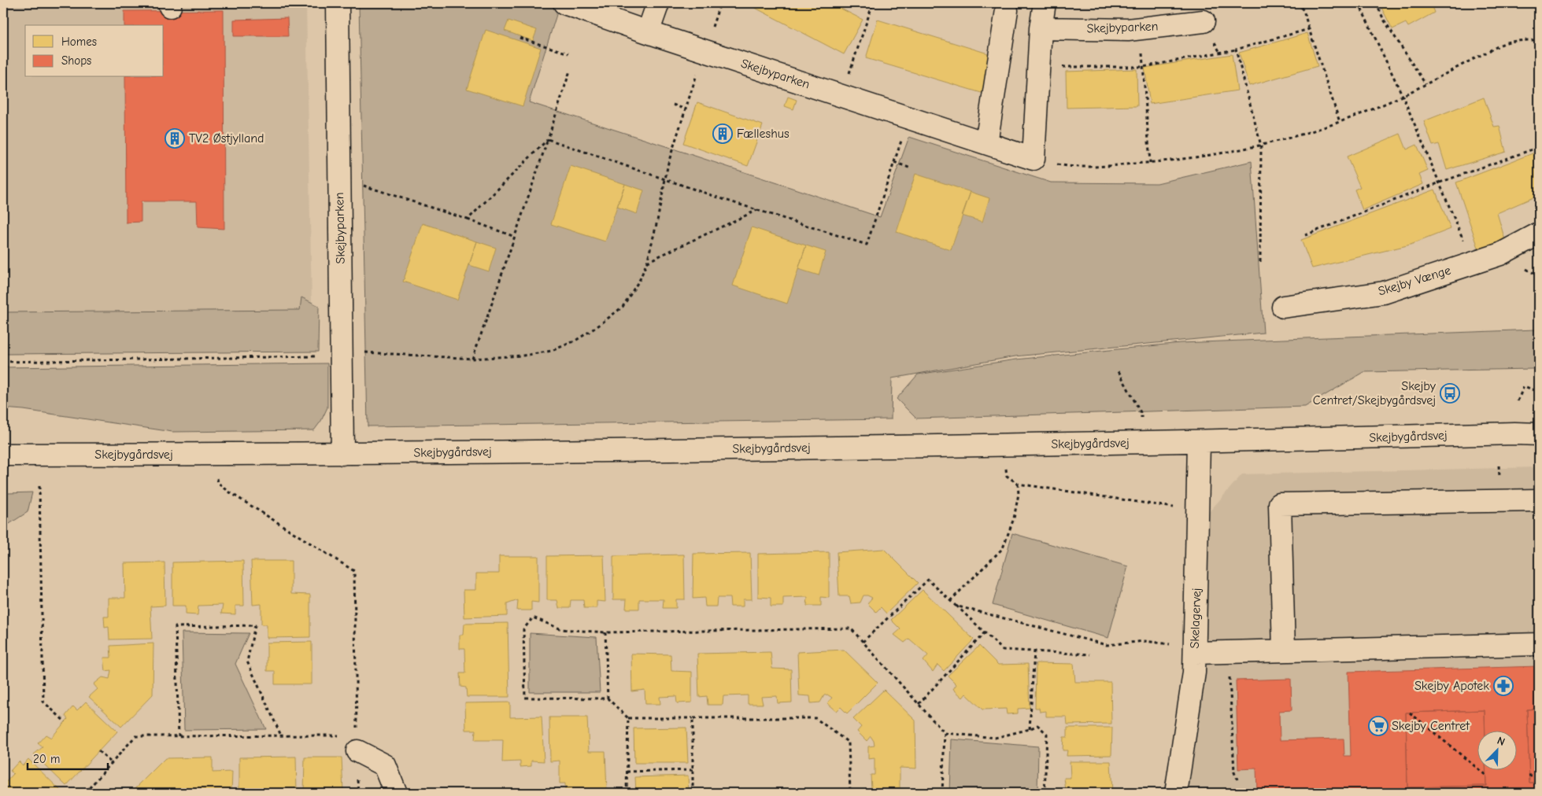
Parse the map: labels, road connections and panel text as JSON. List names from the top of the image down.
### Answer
{
  "streets": {
    "street": [
      "Skejbyparken",
      "Skejby Vænge",
      "Skejbygårdsvej",
      "Skelagervej"
    ]
  },
  "crossings": [
    ["Skejbyparken", "Skejbygårdsvej"],
    ["Skejbygårdsvej", "Skelagervej"]
  ],
  "places": {
    "building": ["Fælleshus", "TV2 Østjylland"],
    "bus stop": ["Skejby Centret/Skejbygårdsvej"],
    "pharmacy": ["Skejby Apotek"],
    "supermarket": ["Skejby Centret"]
  },
  "legend": ["Homes", "Shops"],
  "scale_bar": "20 m",
  "north": "top right"
}
